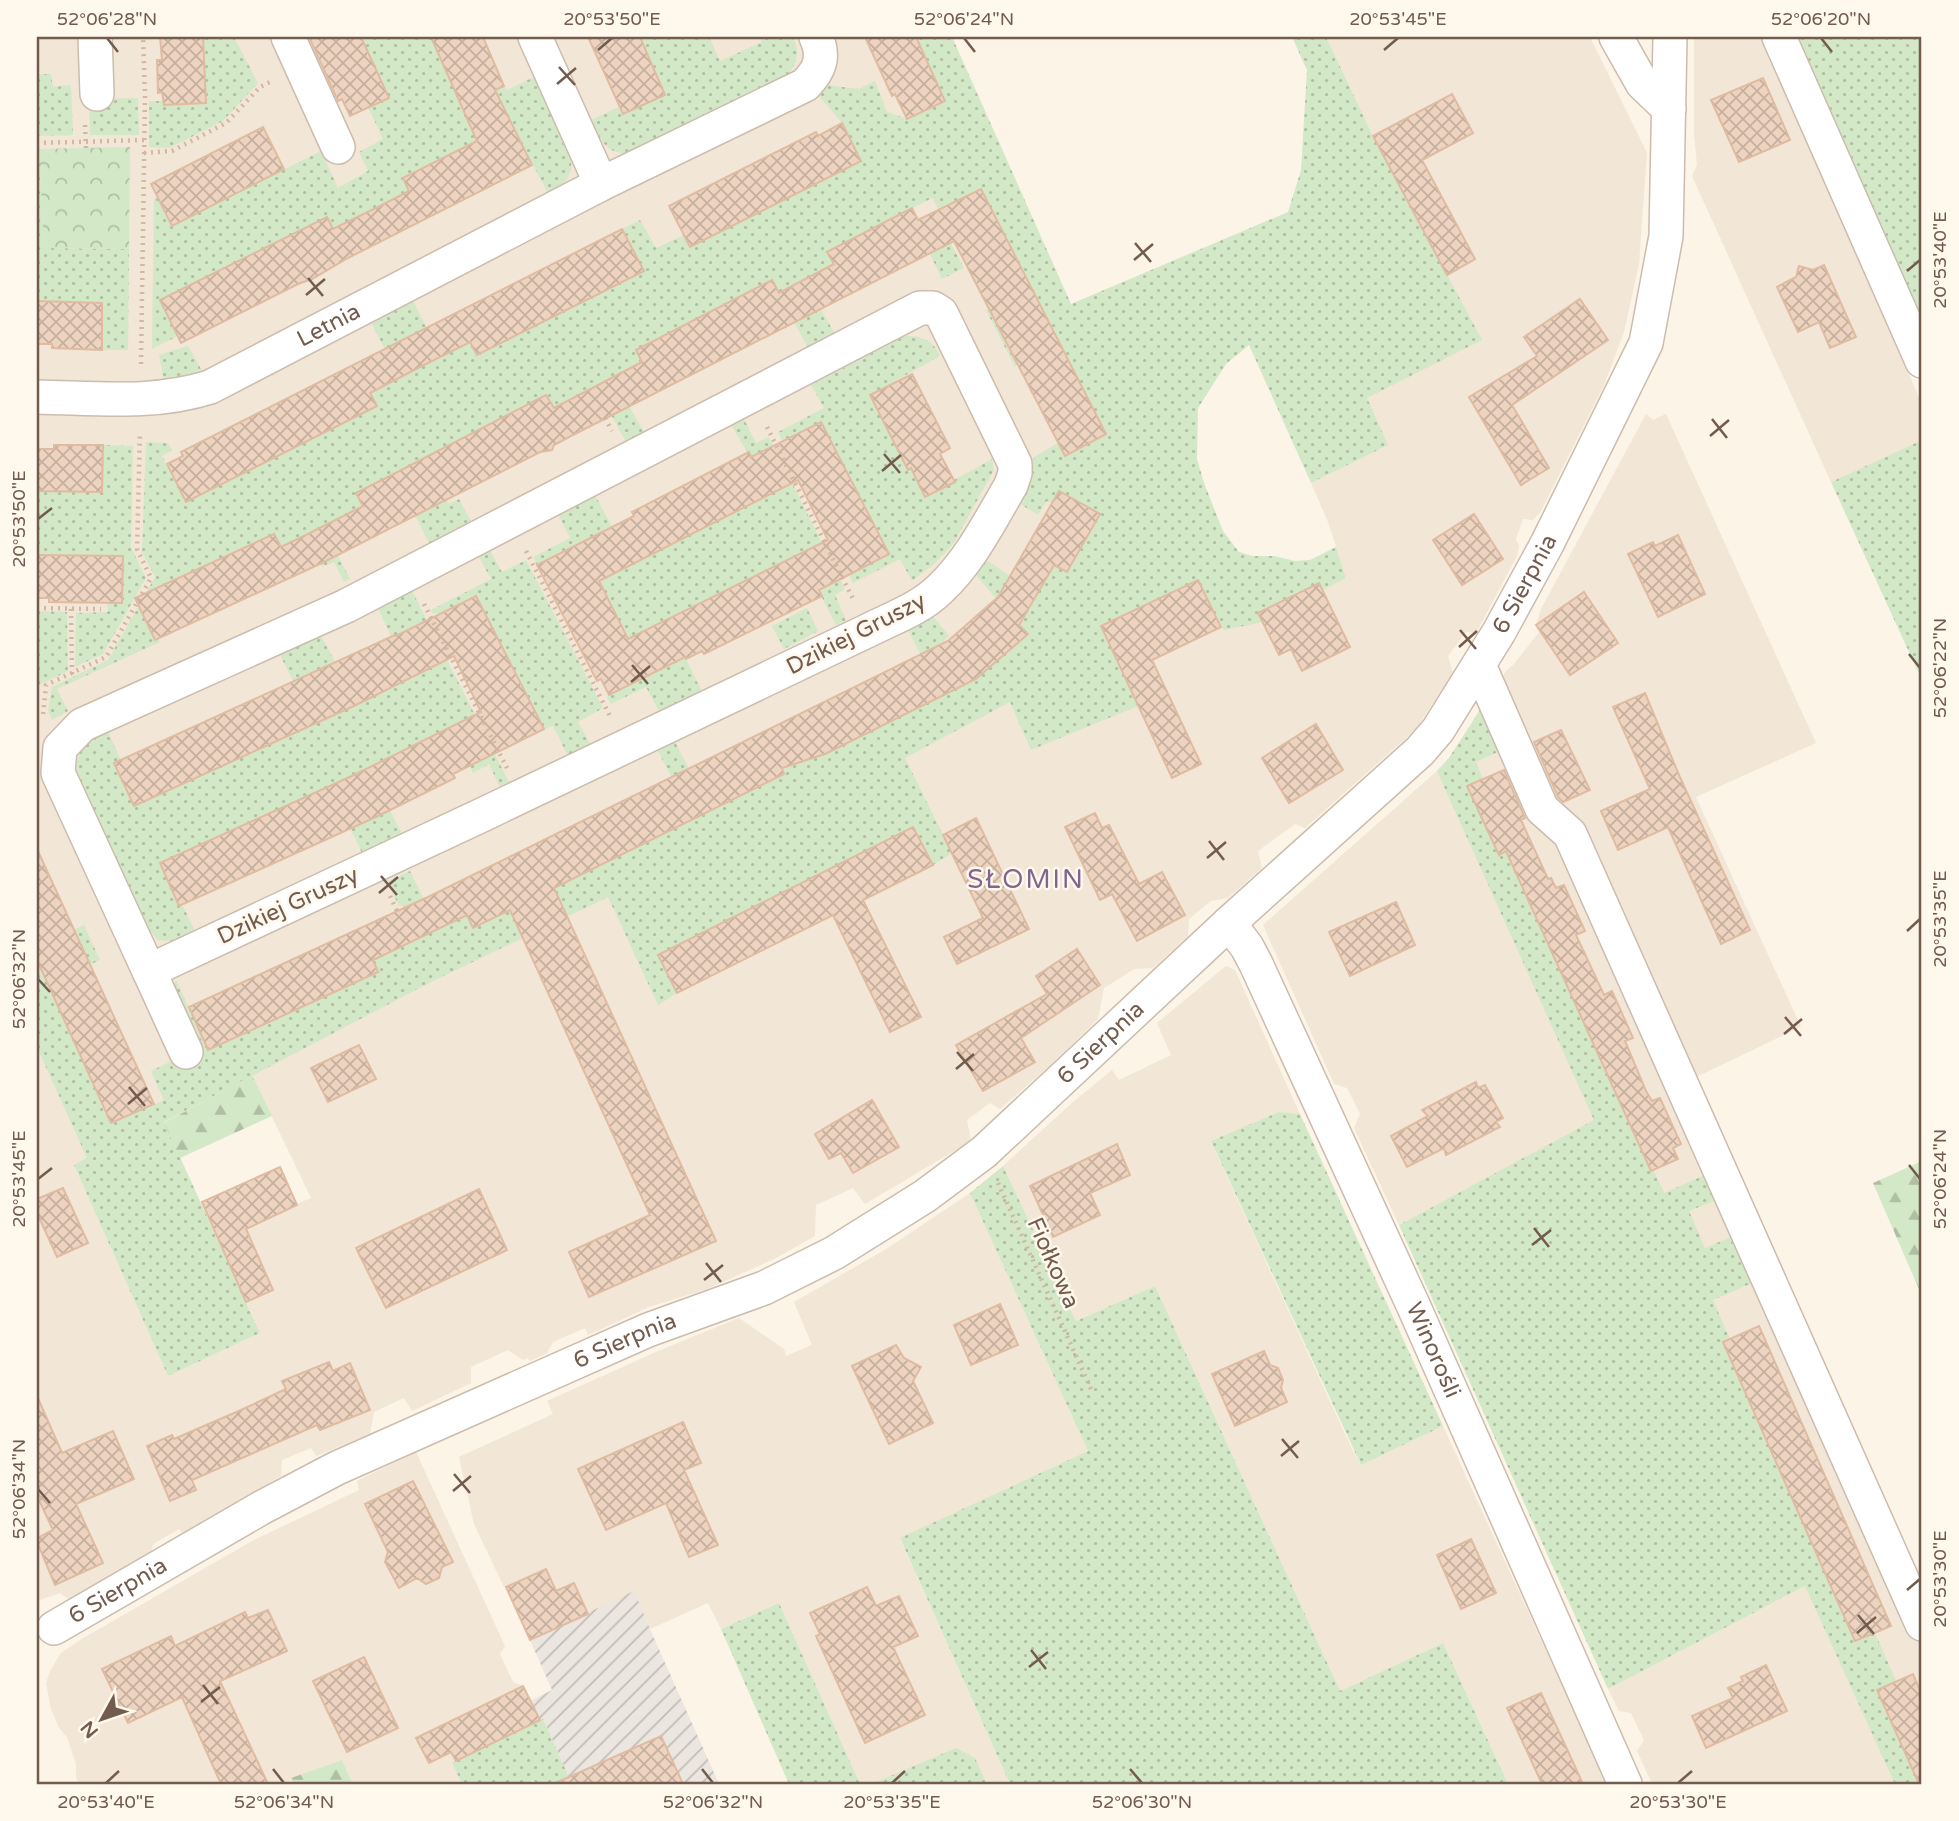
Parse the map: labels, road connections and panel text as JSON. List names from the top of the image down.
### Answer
{
  "streets": {
    "street": [
      "Letnia",
      "6 Sierpnia",
      "Dzikiej Gruszy",
      "Winorośli"
    ],
    "path": ["Fiołkowa"]
  },
  "crossings": [
    ["6 Sierpnia", "Fiołkowa"],
    ["6 Sierpnia", "Winorośli"]
  ],
  "districts": ["SŁOMIN"],
  "north": "bottom left",
  "coordinates": [
    "52°06'28\"N",
    "20°53'50\"E",
    "52°06'24\"N",
    "20°53'45\"E",
    "52°06'20\"N",
    "20°53'40\"E",
    "52°06'22\"N",
    "20°53'35\"E",
    "52°06'32\"N",
    "52°06'34\"N",
    "20°53'30\"E",
    "52°06'30\"N"
  ]
}
